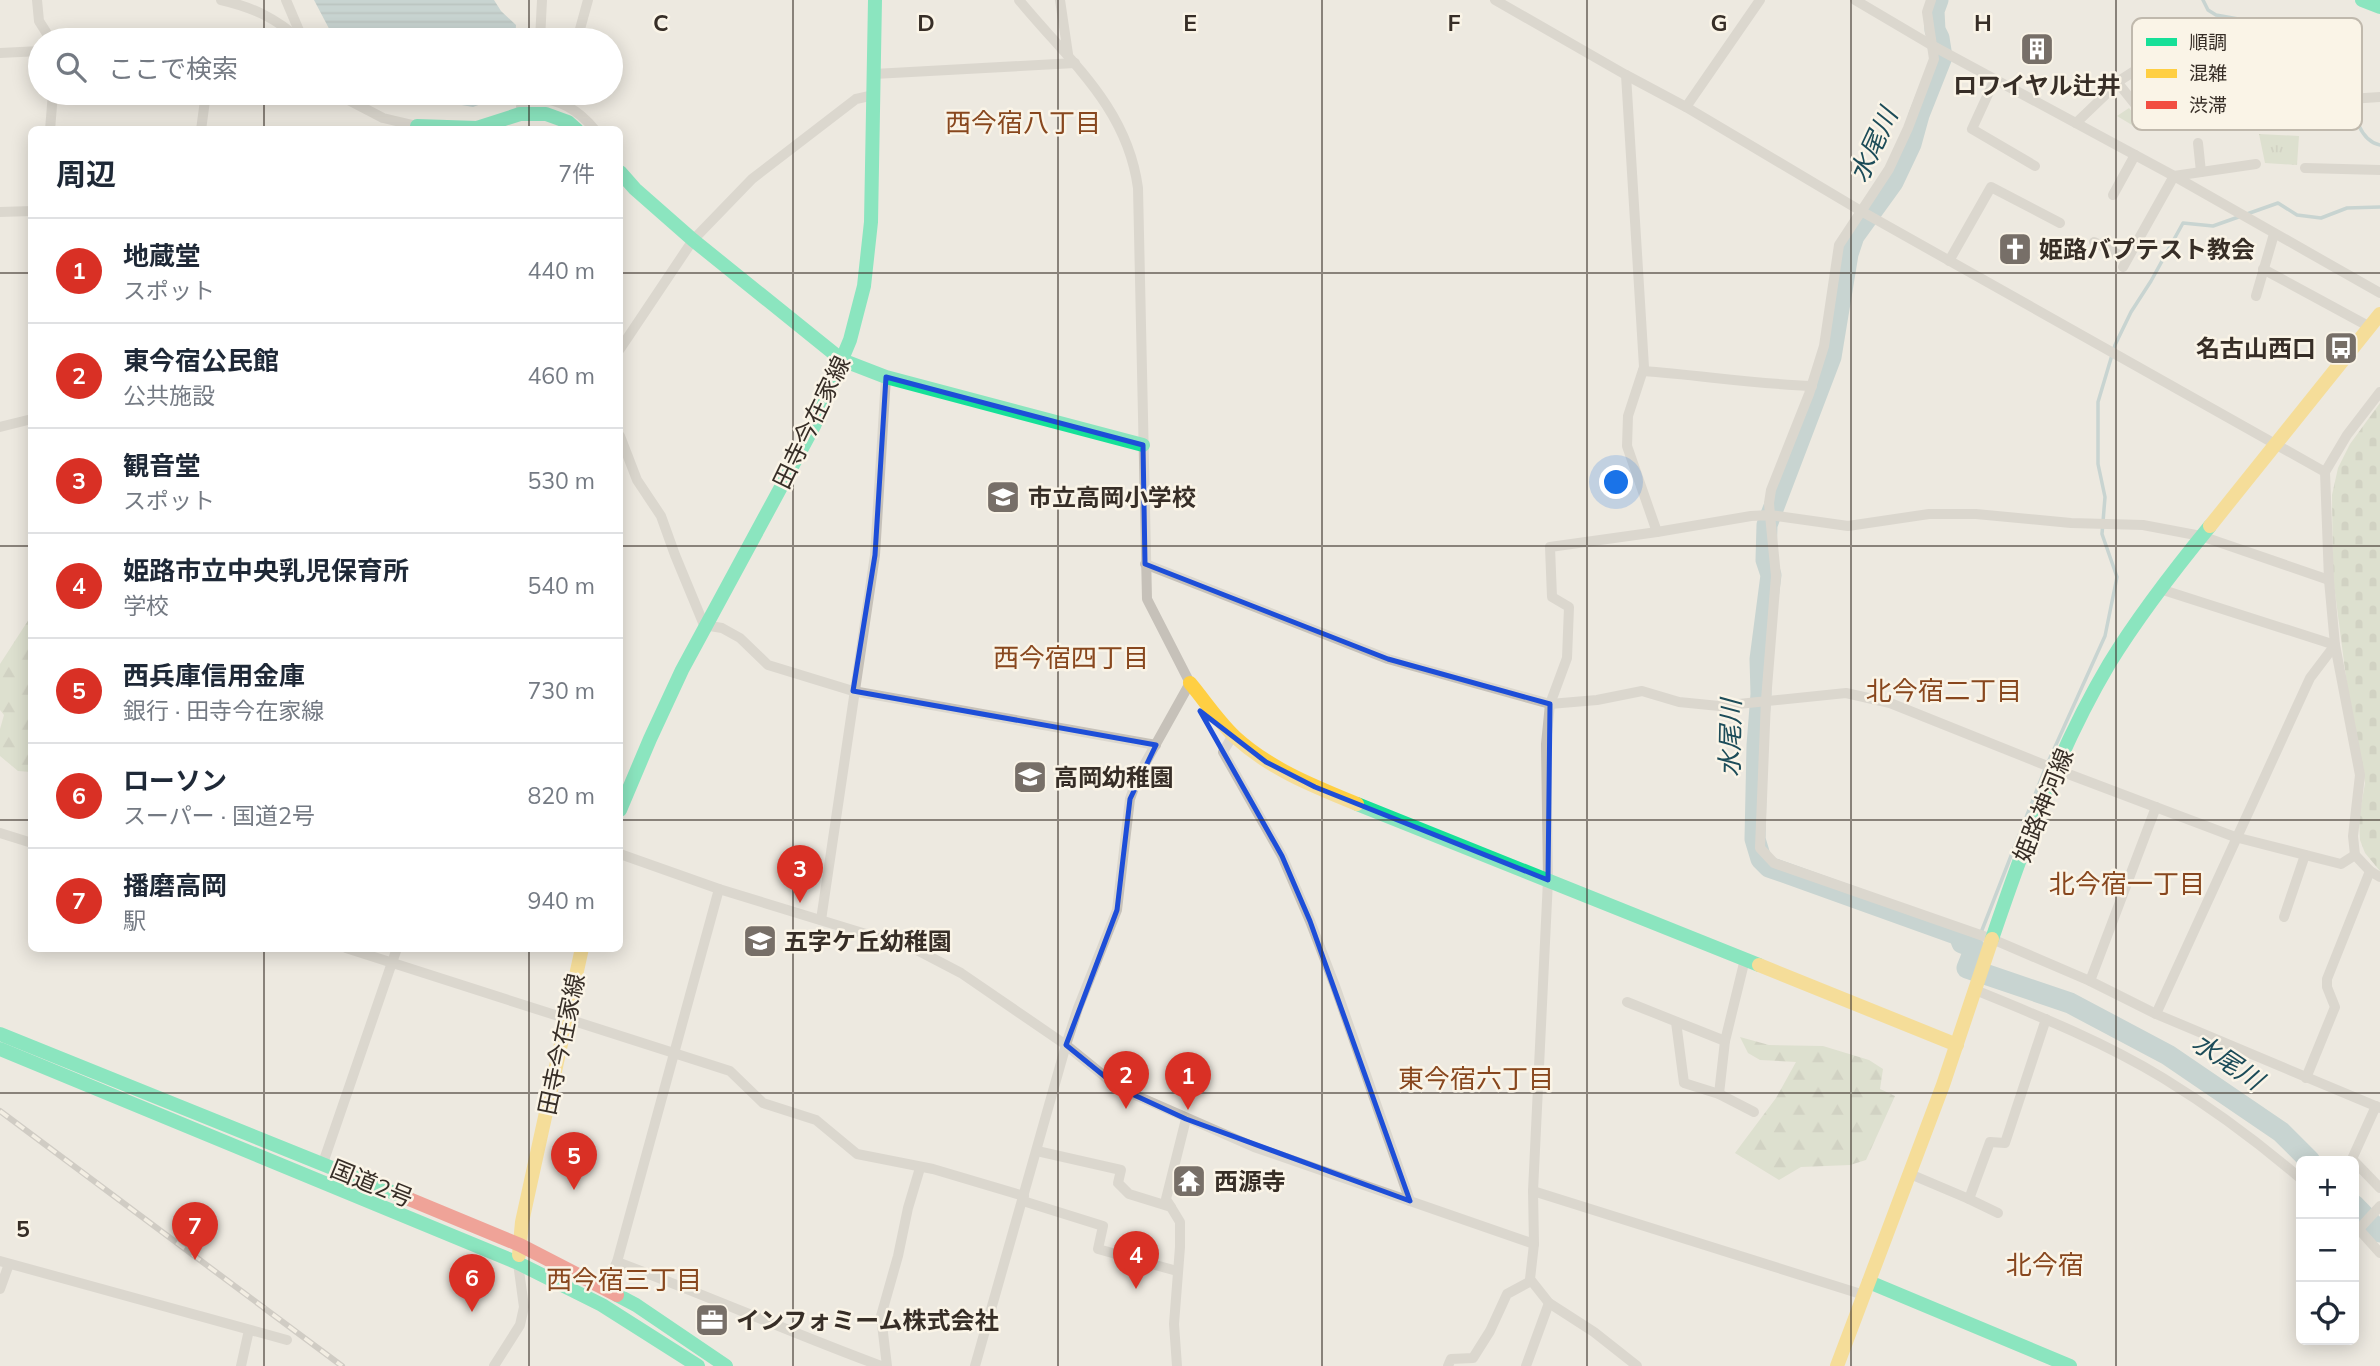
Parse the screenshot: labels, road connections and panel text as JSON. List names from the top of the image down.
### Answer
{
  "streets": {
    "main road": ["田寺今在家線", "姫路神河線", "国道2号"]
  },
  "crossings": [
    ["田寺今在家線", "国道2号"]
  ],
  "districts": [
    "西今宿八丁目",
    "西今宿四丁目",
    "北今宿二丁目",
    "北今宿一丁目",
    "東今宿六丁目",
    "北今宿",
    "西今宿三丁目"
  ],
  "water": ["水尾川"],
  "places": {
    "building": ["ロワイヤル辻井"],
    "church": ["姫路バプテスト教会"],
    "bus stop": ["名古山西口"],
    "school or university": ["市立高岡小学校", "高岡幼稚園", "五字ケ丘幼稚園"],
    "temple": ["西源寺"],
    "office": ["インフォミーム株式会社"]
  },
  "legend": ["順調", "混雑", "渋滞"],
  "page": {
    "search": "ここで検索",
    "heading": ["周辺", "7件"],
    "list": [
      {
        "mark": "1",
        "name": "地蔵堂",
        "note": "スポット",
        "value": "440 m"
      },
      {
        "mark": "2",
        "name": "東今宿公民館",
        "note": "公共施設",
        "value": "460 m"
      },
      {
        "mark": "3",
        "name": "観音堂",
        "note": "スポット",
        "value": "530 m"
      },
      {
        "mark": "4",
        "name": "姫路市立中央乳児保育所",
        "note": "学校",
        "value": "540 m"
      },
      {
        "mark": "5",
        "name": "西兵庫信用金庫",
        "note": "銀行 · 田寺今在家線",
        "value": "730 m"
      },
      {
        "mark": "6",
        "name": "ローソン",
        "note": "スーパー · 国道2号",
        "value": "820 m"
      },
      {
        "mark": "7",
        "name": "播磨高岡",
        "note": "駅",
        "value": "940 m"
      }
    ],
    "pins": [
      "3",
      "2",
      "1",
      "5",
      "7",
      "4",
      "6"
    ],
    "map_buttons": ["+", "−"]
  },
  "grid": {
    "columns": [
      "C",
      "D",
      "E",
      "F",
      "G",
      "H"
    ],
    "rows": ["5"]
  }
}
